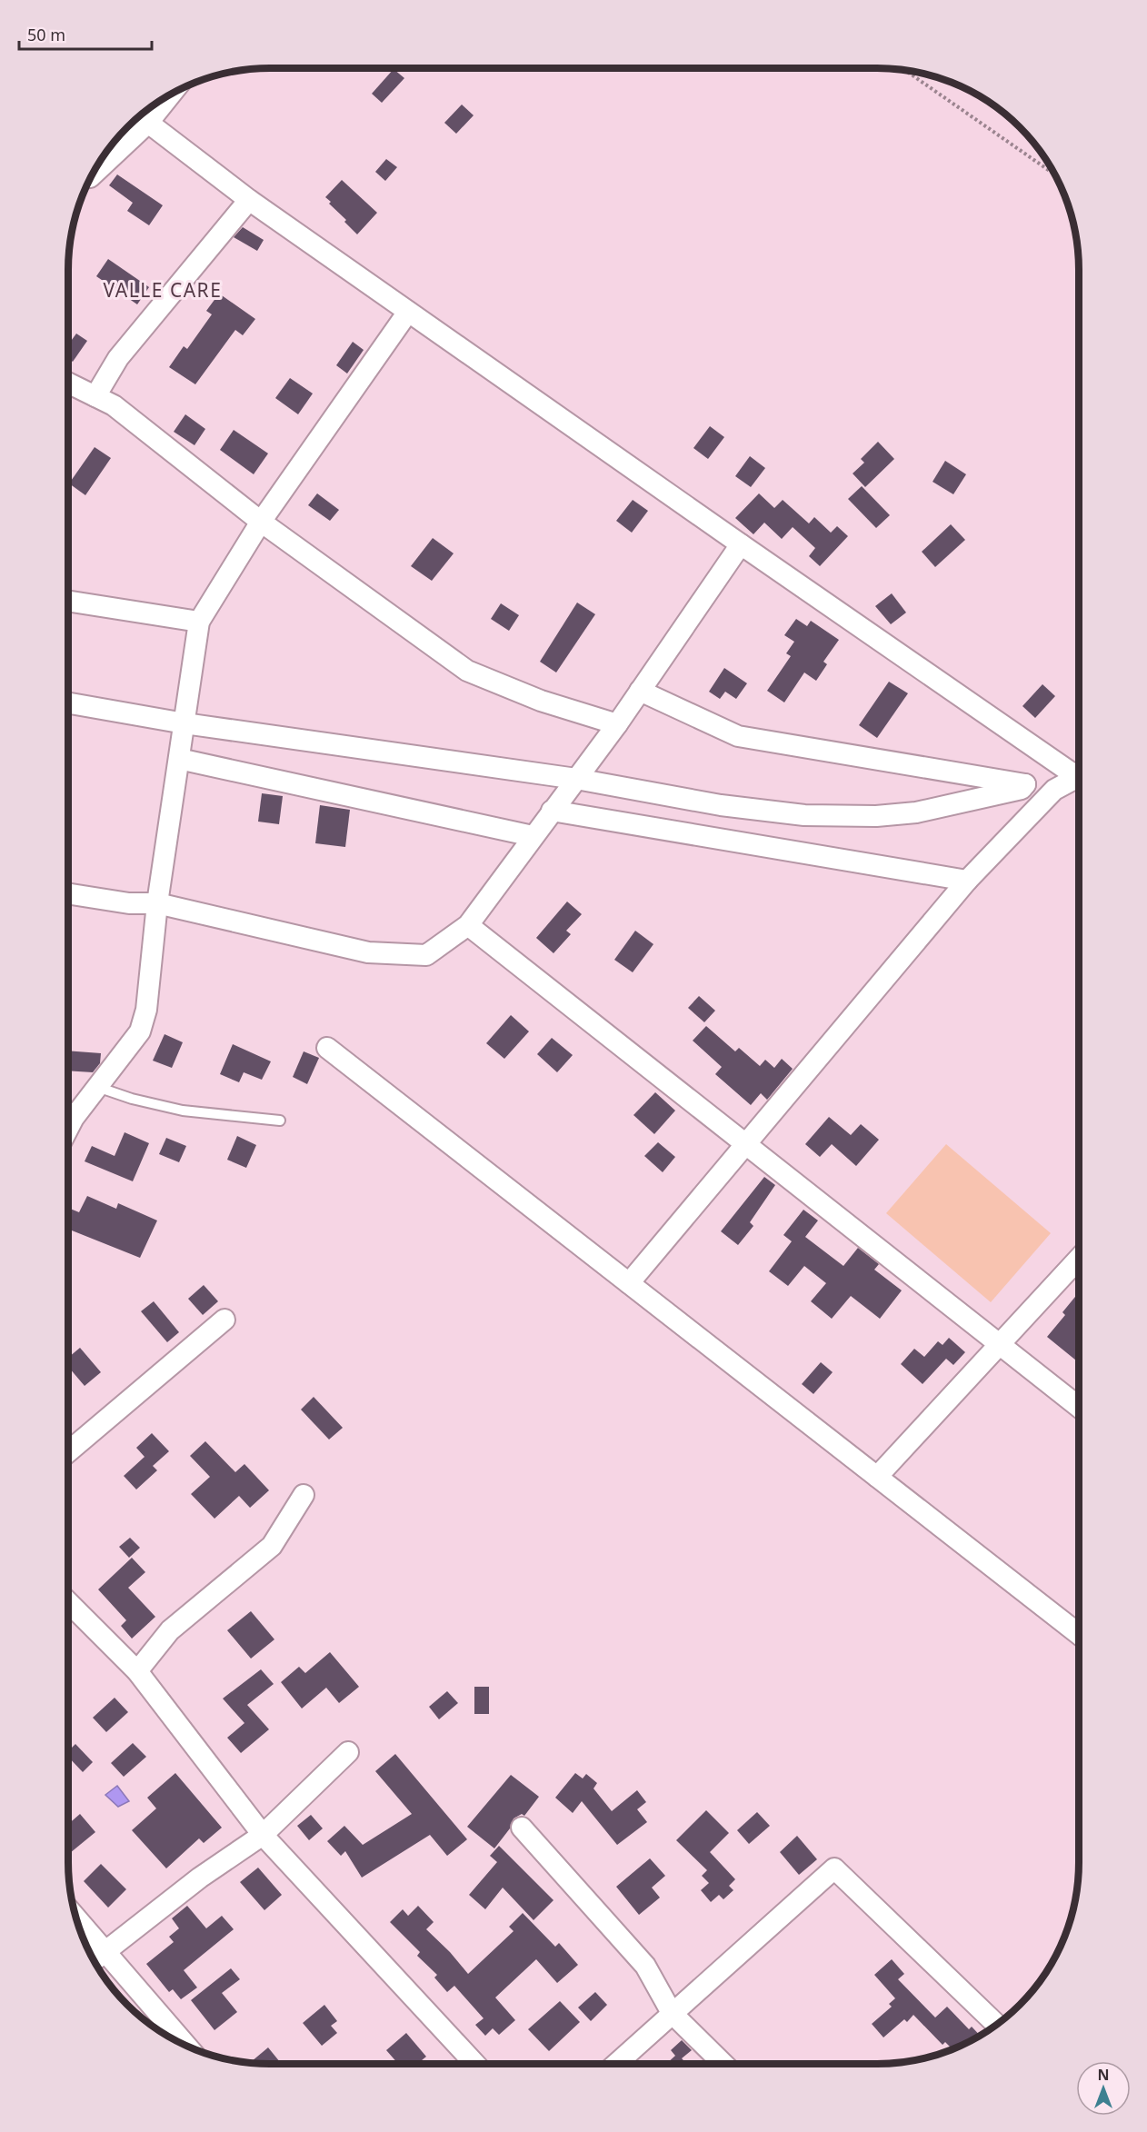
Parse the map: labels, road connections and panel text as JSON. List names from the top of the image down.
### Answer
{
  "districts": ["VALLE CARE"],
  "scale_bar": "50 m",
  "north": "top"
}
